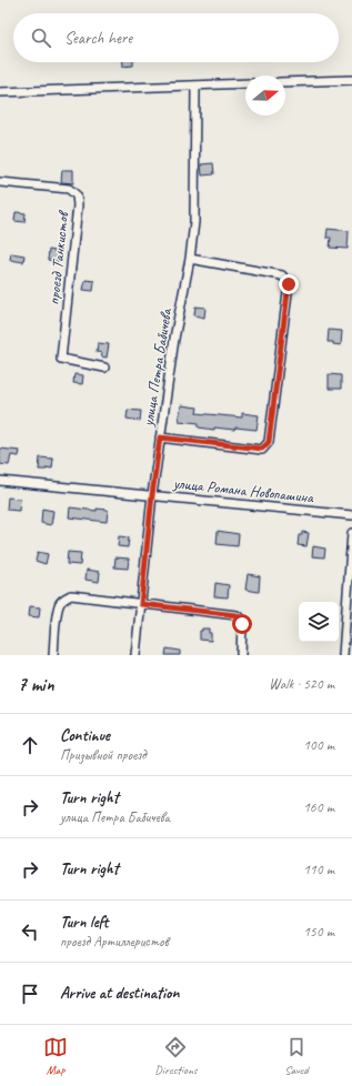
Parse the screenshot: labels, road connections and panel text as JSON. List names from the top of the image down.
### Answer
{
  "streets": {
    "street": ["проезд Танкистов", "улица Петра Бабичева", "улица Романа Новопашина"]
  },
  "crossings": [
    ["улица Петра Бабичева", "улица Романа Новопашина"]
  ],
  "north": "right",
  "page": {
    "search": "Search here",
    "heading": ["7 min", "Walk · 520 m"],
    "list": [
      ["Continue", "Призывной проезд", "100 m"],
      ["Turn right", "улица Петра Бабичева", "160 m"],
      ["Turn right", "110 m"],
      ["Turn left", "проезд Артиллеристов", "150 m"],
      "Arrive at destination"
    ],
    "nav": ["Map", "Directions", "Saved"]
  }
}
